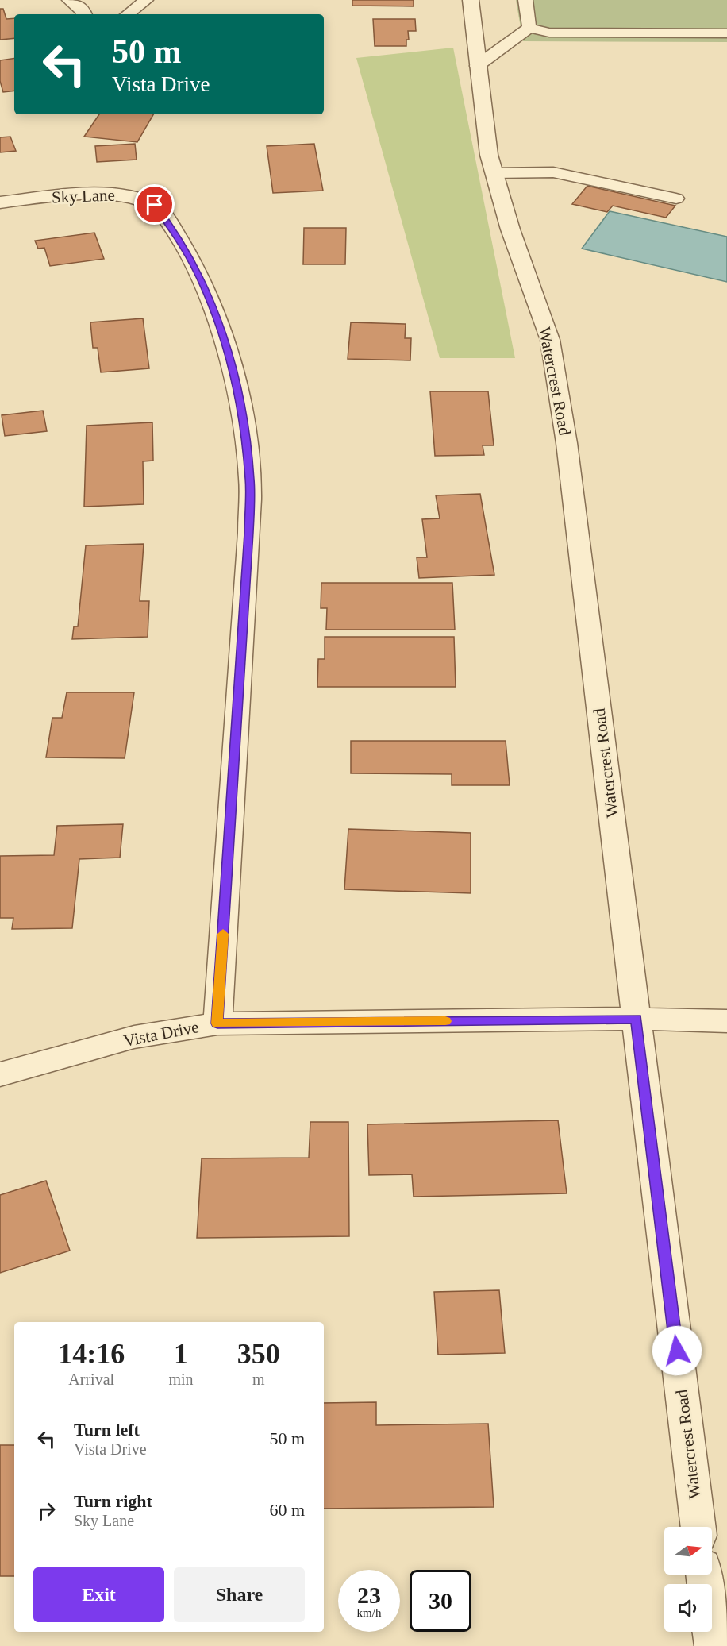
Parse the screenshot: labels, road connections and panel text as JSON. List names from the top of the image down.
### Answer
{
  "streets": {
    "street": ["Sky Lane", "Watercrest Road", "Vista Drive"]
  },
  "crossings": [
    ["Sky Lane", "Vista Drive"],
    ["Watercrest Road", "Vista Drive"]
  ],
  "north": "right",
  "page": {
    "turn": ["50 m", "Vista Drive"],
    "eta": [
      "14:16",
      "Arrival",
      "1",
      "min",
      "350",
      "m"
    ],
    "list": [
      {
        "name": "Turn left",
        "note": "Vista Drive",
        "value": "50 m"
      },
      {
        "name": "Turn right",
        "note": "Sky Lane",
        "value": "60 m"
      }
    ],
    "buttons": ["Exit", "Share"],
    "speed": "23 km/h",
    "limit": "30"
  }
}
